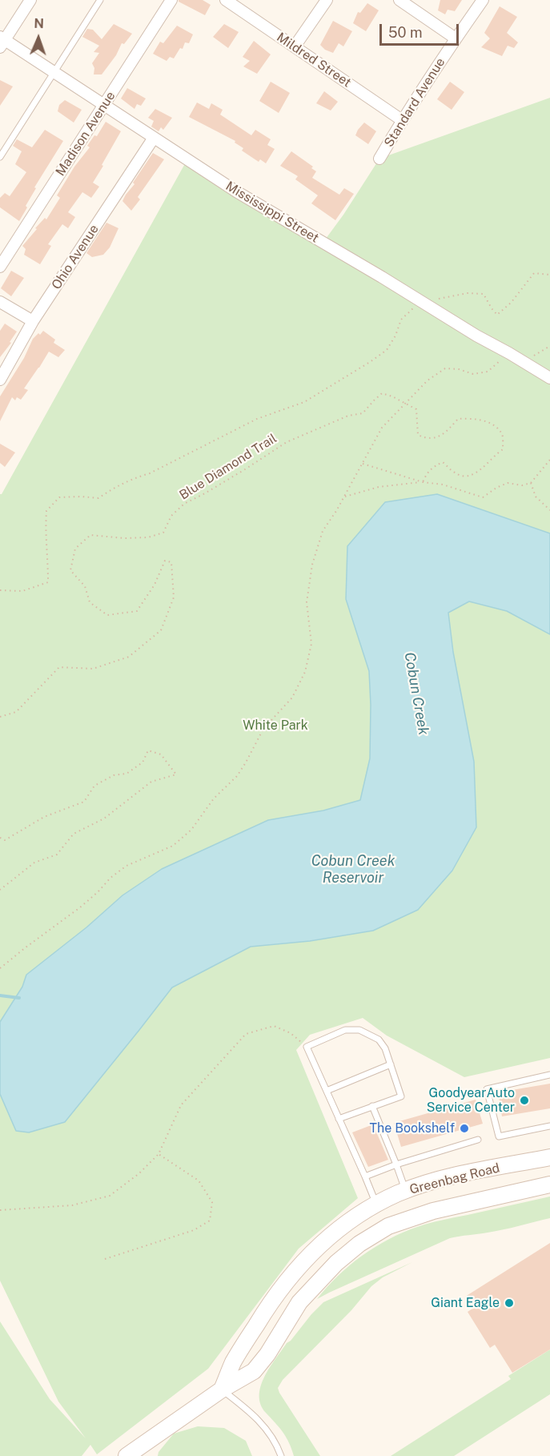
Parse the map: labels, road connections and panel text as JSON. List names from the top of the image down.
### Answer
{
  "streets": {
    "main road": ["Greenbag Road"],
    "street": [
      "Mildred Street",
      "Standard Avenue",
      "Madison Avenue",
      "Mississippi Street",
      "Ohio Avenue"
    ],
    "path": ["Blue Diamond Trail"]
  },
  "crossings": [
    ["Mildred Street", "Standard Avenue"],
    ["Madison Avenue", "Mississippi Street"],
    ["Mississippi Street", "Ohio Avenue"],
    ["Mississippi Street", "Blue Diamond Trail"]
  ],
  "water": ["Cobun Creek", "Cobun Creek Reservoir"],
  "parks": ["White Park"],
  "places": ["GoodyearAuto Service Center", "The Bookshelf", "Giant Eagle"],
  "scale_bar": "50 m",
  "north": "top"
}
